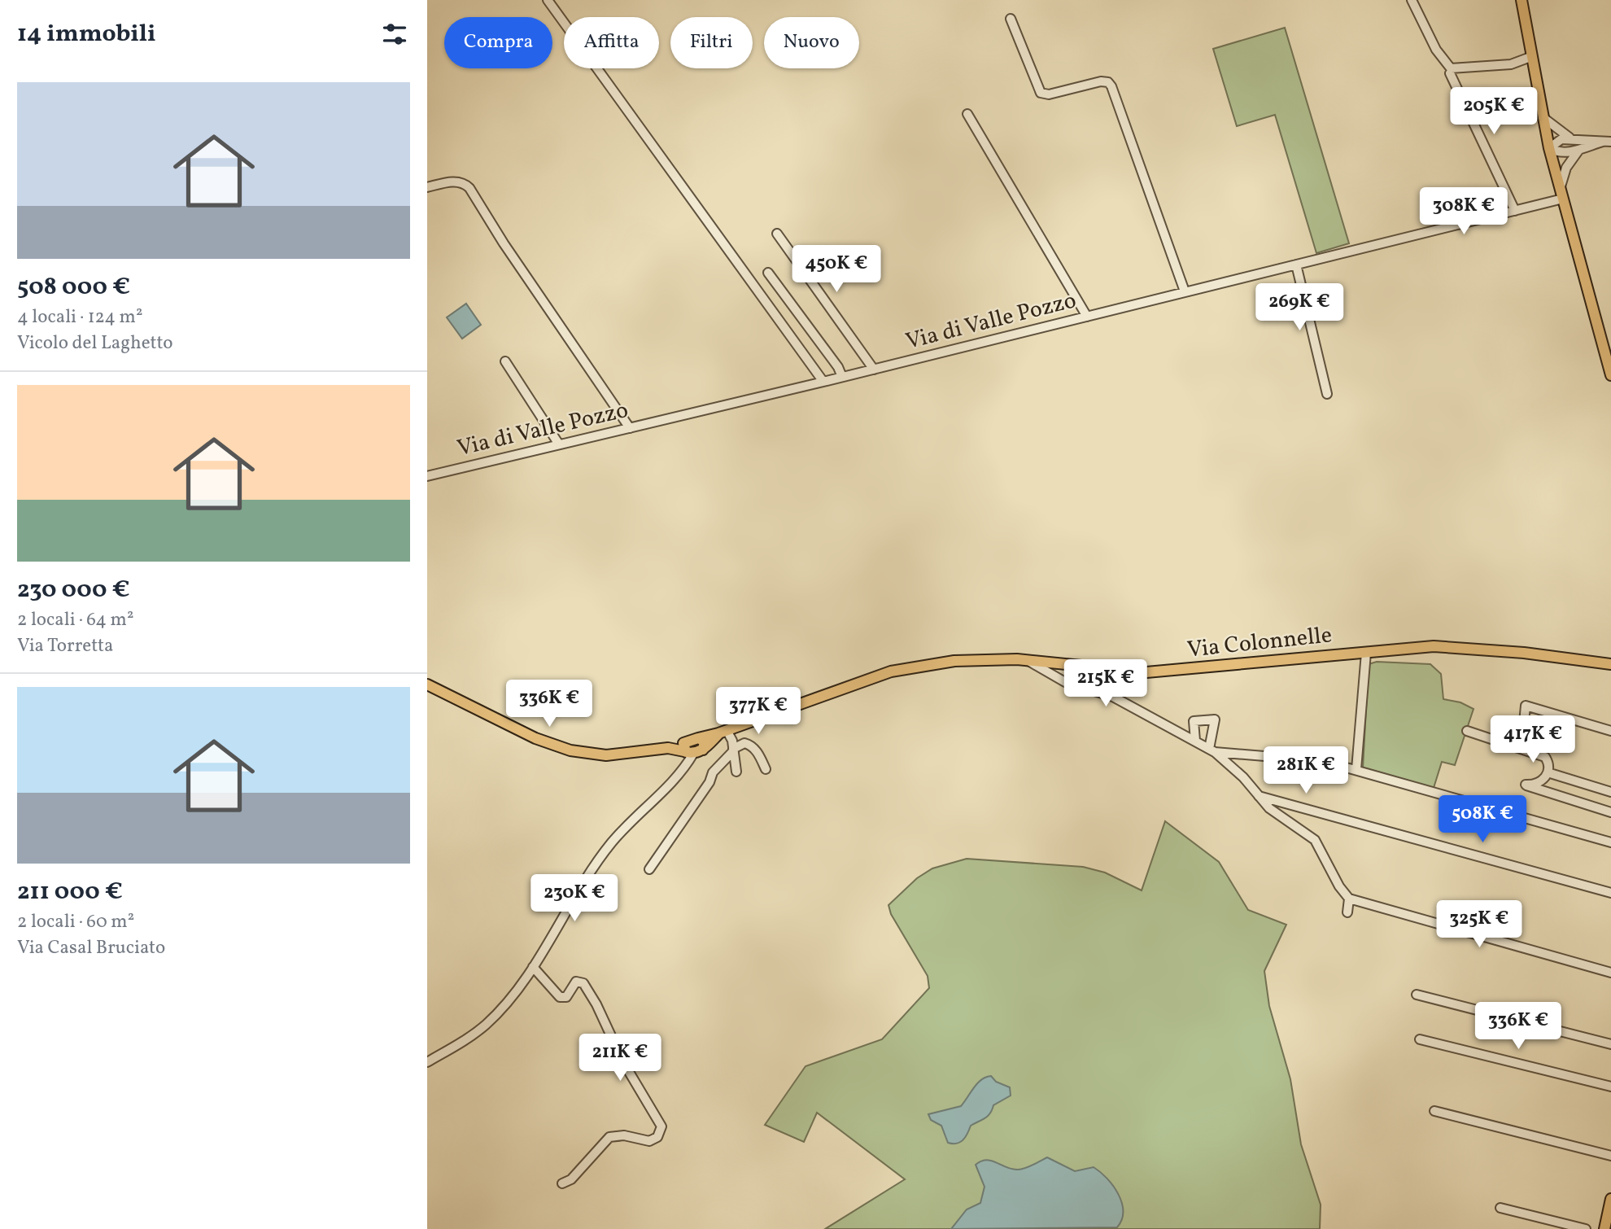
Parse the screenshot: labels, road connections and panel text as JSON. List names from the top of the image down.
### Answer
{
  "streets": {
    "main road": ["Via Colonnelle"],
    "street": ["Via di Valle Pozzo"]
  },
  "page": {
    "heading": "14 immobili",
    "chip": [
      "Compra",
      "Affitta",
      "Filtri",
      "Nuovo"
    ],
    "list": [
      {
        "name": "508 000 €",
        "note": "4 locali · 124 m² · Vicolo del Laghetto"
      },
      {
        "name": "230 000 €",
        "note": "2 locali · 64 m² · Via Torretta"
      },
      {
        "name": "211 000 €",
        "note": "2 locali · 60 m² · Via Casal Bruciato"
      }
    ],
    "price": [
      "205K €",
      "308K €",
      "450K €",
      "269K €",
      "215K €",
      "336K €",
      "377K €",
      "417K €",
      "281K €",
      "508K €",
      "230K €",
      "325K €",
      "336K €",
      "211K €"
    ]
  }
}
